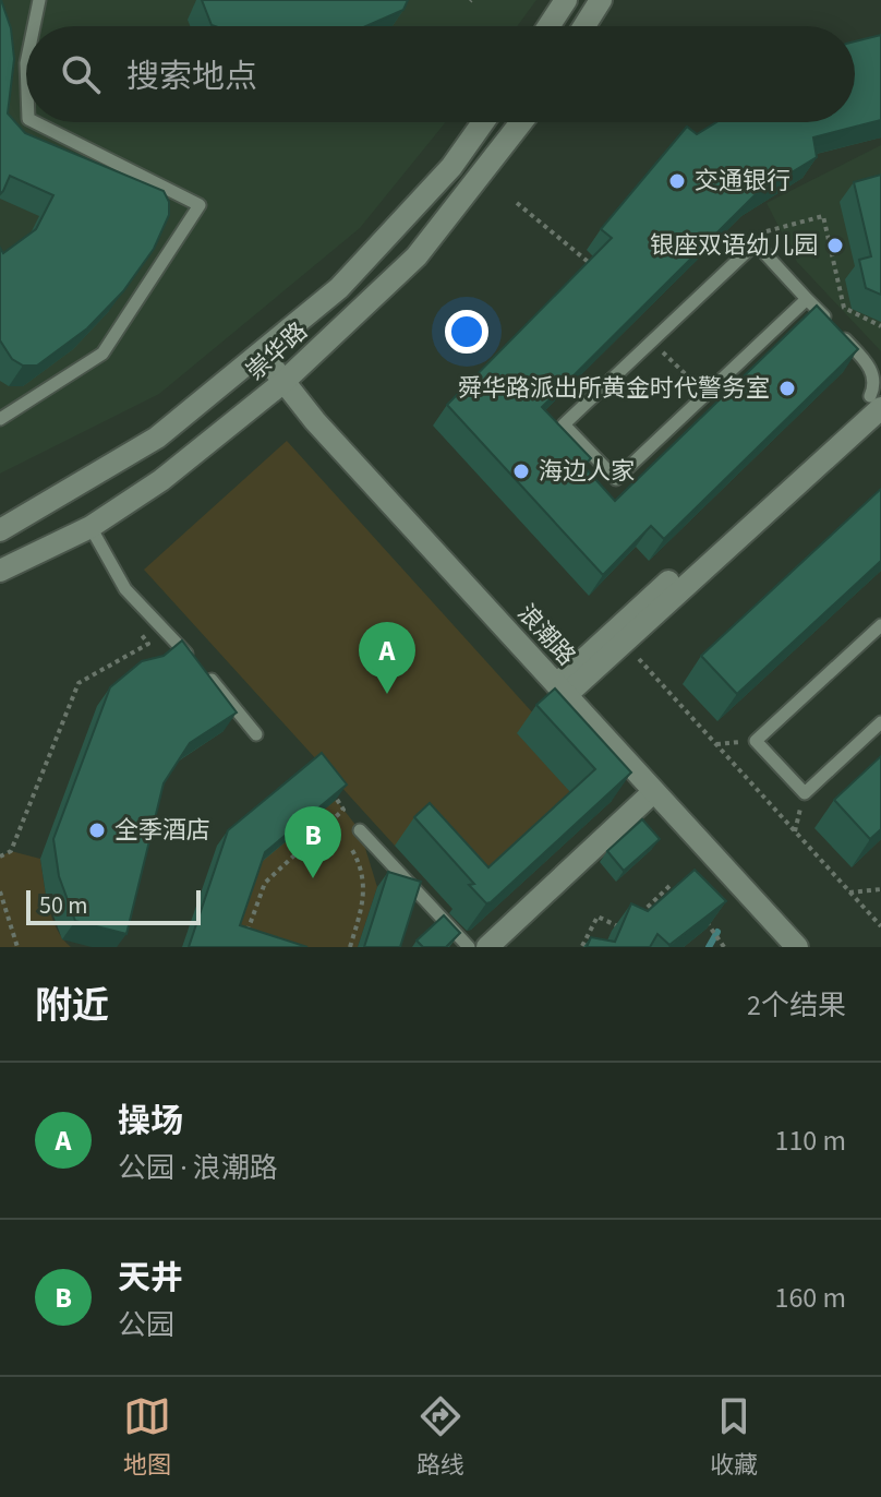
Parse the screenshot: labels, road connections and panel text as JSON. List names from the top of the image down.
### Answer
{
  "streets": {
    "main road": ["崇华路", "浪潮路"]
  },
  "crossings": [
    ["崇华路", "浪潮路"]
  ],
  "places": [
    "交通银行",
    "银座双语幼儿园",
    "舜华路派出所黄金时代警务室",
    "海边人家",
    "全季酒店"
  ],
  "scale_bar": "50 m",
  "page": {
    "search": "搜索地点",
    "pins": ["A", "B"],
    "scale": "50 m",
    "heading": ["附近", "2个结果"],
    "list": [
      {
        "mark": "A",
        "name": "操场",
        "note": "公园 · 浪潮路",
        "value": "110 m"
      },
      {
        "mark": "B",
        "name": "天井",
        "note": "公园",
        "value": "160 m"
      }
    ],
    "nav": ["地图", "路线", "收藏"]
  }
}
